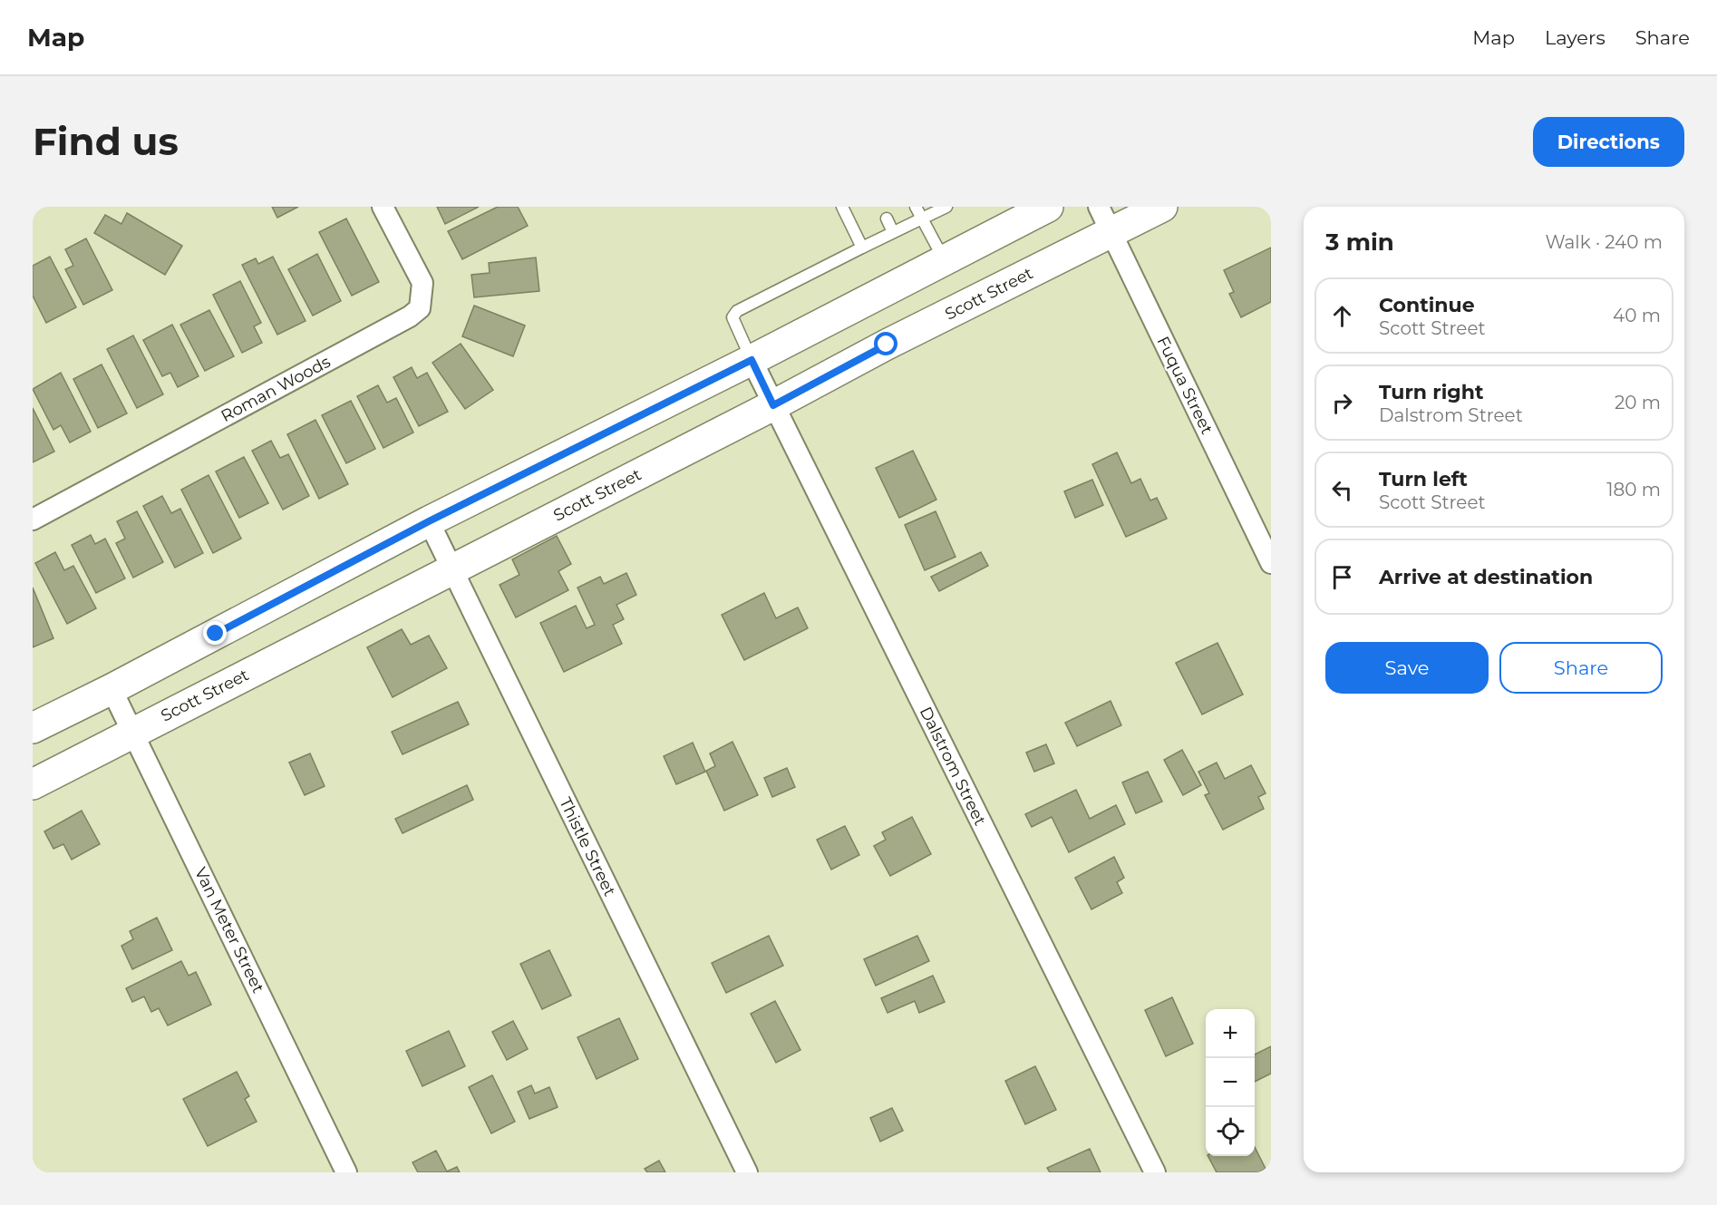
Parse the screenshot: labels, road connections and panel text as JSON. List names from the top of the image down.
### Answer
{
  "streets": {
    "main road": ["Scott Street"],
    "street": [
      "Fuqua Street",
      "Roman Woods",
      "Dalstrom Street",
      "Thistle Street",
      "Van Meter Street"
    ]
  },
  "crossings": [
    ["Scott Street", "Fuqua Street"],
    ["Scott Street", "Dalstrom Street"],
    ["Scott Street", "Thistle Street"],
    ["Scott Street", "Van Meter Street"]
  ],
  "page": {
    "header": "Map",
    "nav": ["Map", "Layers", "Share"],
    "buttons": [
      "Directions",
      ["Save", "Share"]
    ],
    "title": "Find us",
    "heading": ["3 min", "Walk · 240 m"],
    "list": [
      ["Continue", "Scott Street", "40 m"],
      ["Turn right", "Dalstrom Street", "20 m"],
      ["Turn left", "Scott Street", "180 m"],
      "Arrive at destination"
    ],
    "map_buttons": ["+", "−"]
  }
}
